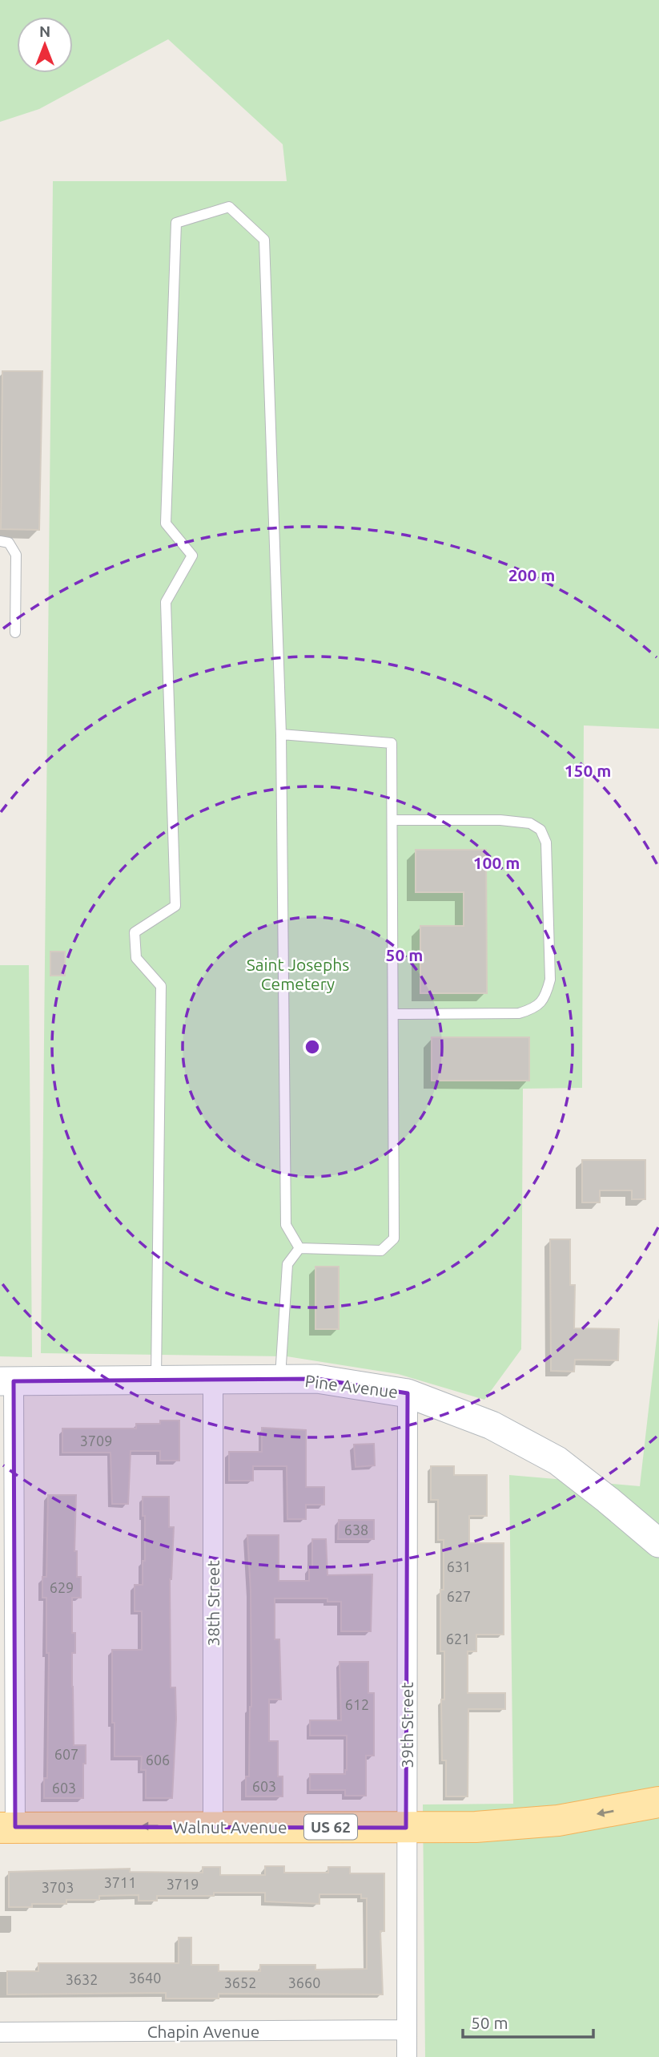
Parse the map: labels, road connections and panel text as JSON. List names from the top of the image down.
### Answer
{
  "streets": {
    "main road": ["Pine Avenue", "Walnut Avenue", "US 62"],
    "street": ["38th Street", "39th Street", "Chapin Avenue"]
  },
  "crossings": [
    ["Pine Avenue", "38th Street"],
    ["Pine Avenue", "39th Street"],
    ["38th Street", "Walnut Avenue"],
    ["39th Street", "Walnut Avenue"],
    ["39th Street", "Chapin Avenue"]
  ],
  "one_way": ["Walnut Avenue"],
  "parks": ["Saint Josephs Cemetery"],
  "house_numbers": [
    "3709",
    "638",
    "631",
    "629",
    "627",
    "621",
    "612",
    "607",
    "606",
    "603",
    "603",
    "3711",
    "3719",
    "3703",
    "3640",
    "3632",
    "3652",
    "3660"
  ],
  "scale_bar": "50 m",
  "north": "top",
  "rings": [
    "200 m",
    "150 m",
    "100 m",
    "50 m"
  ]
}
